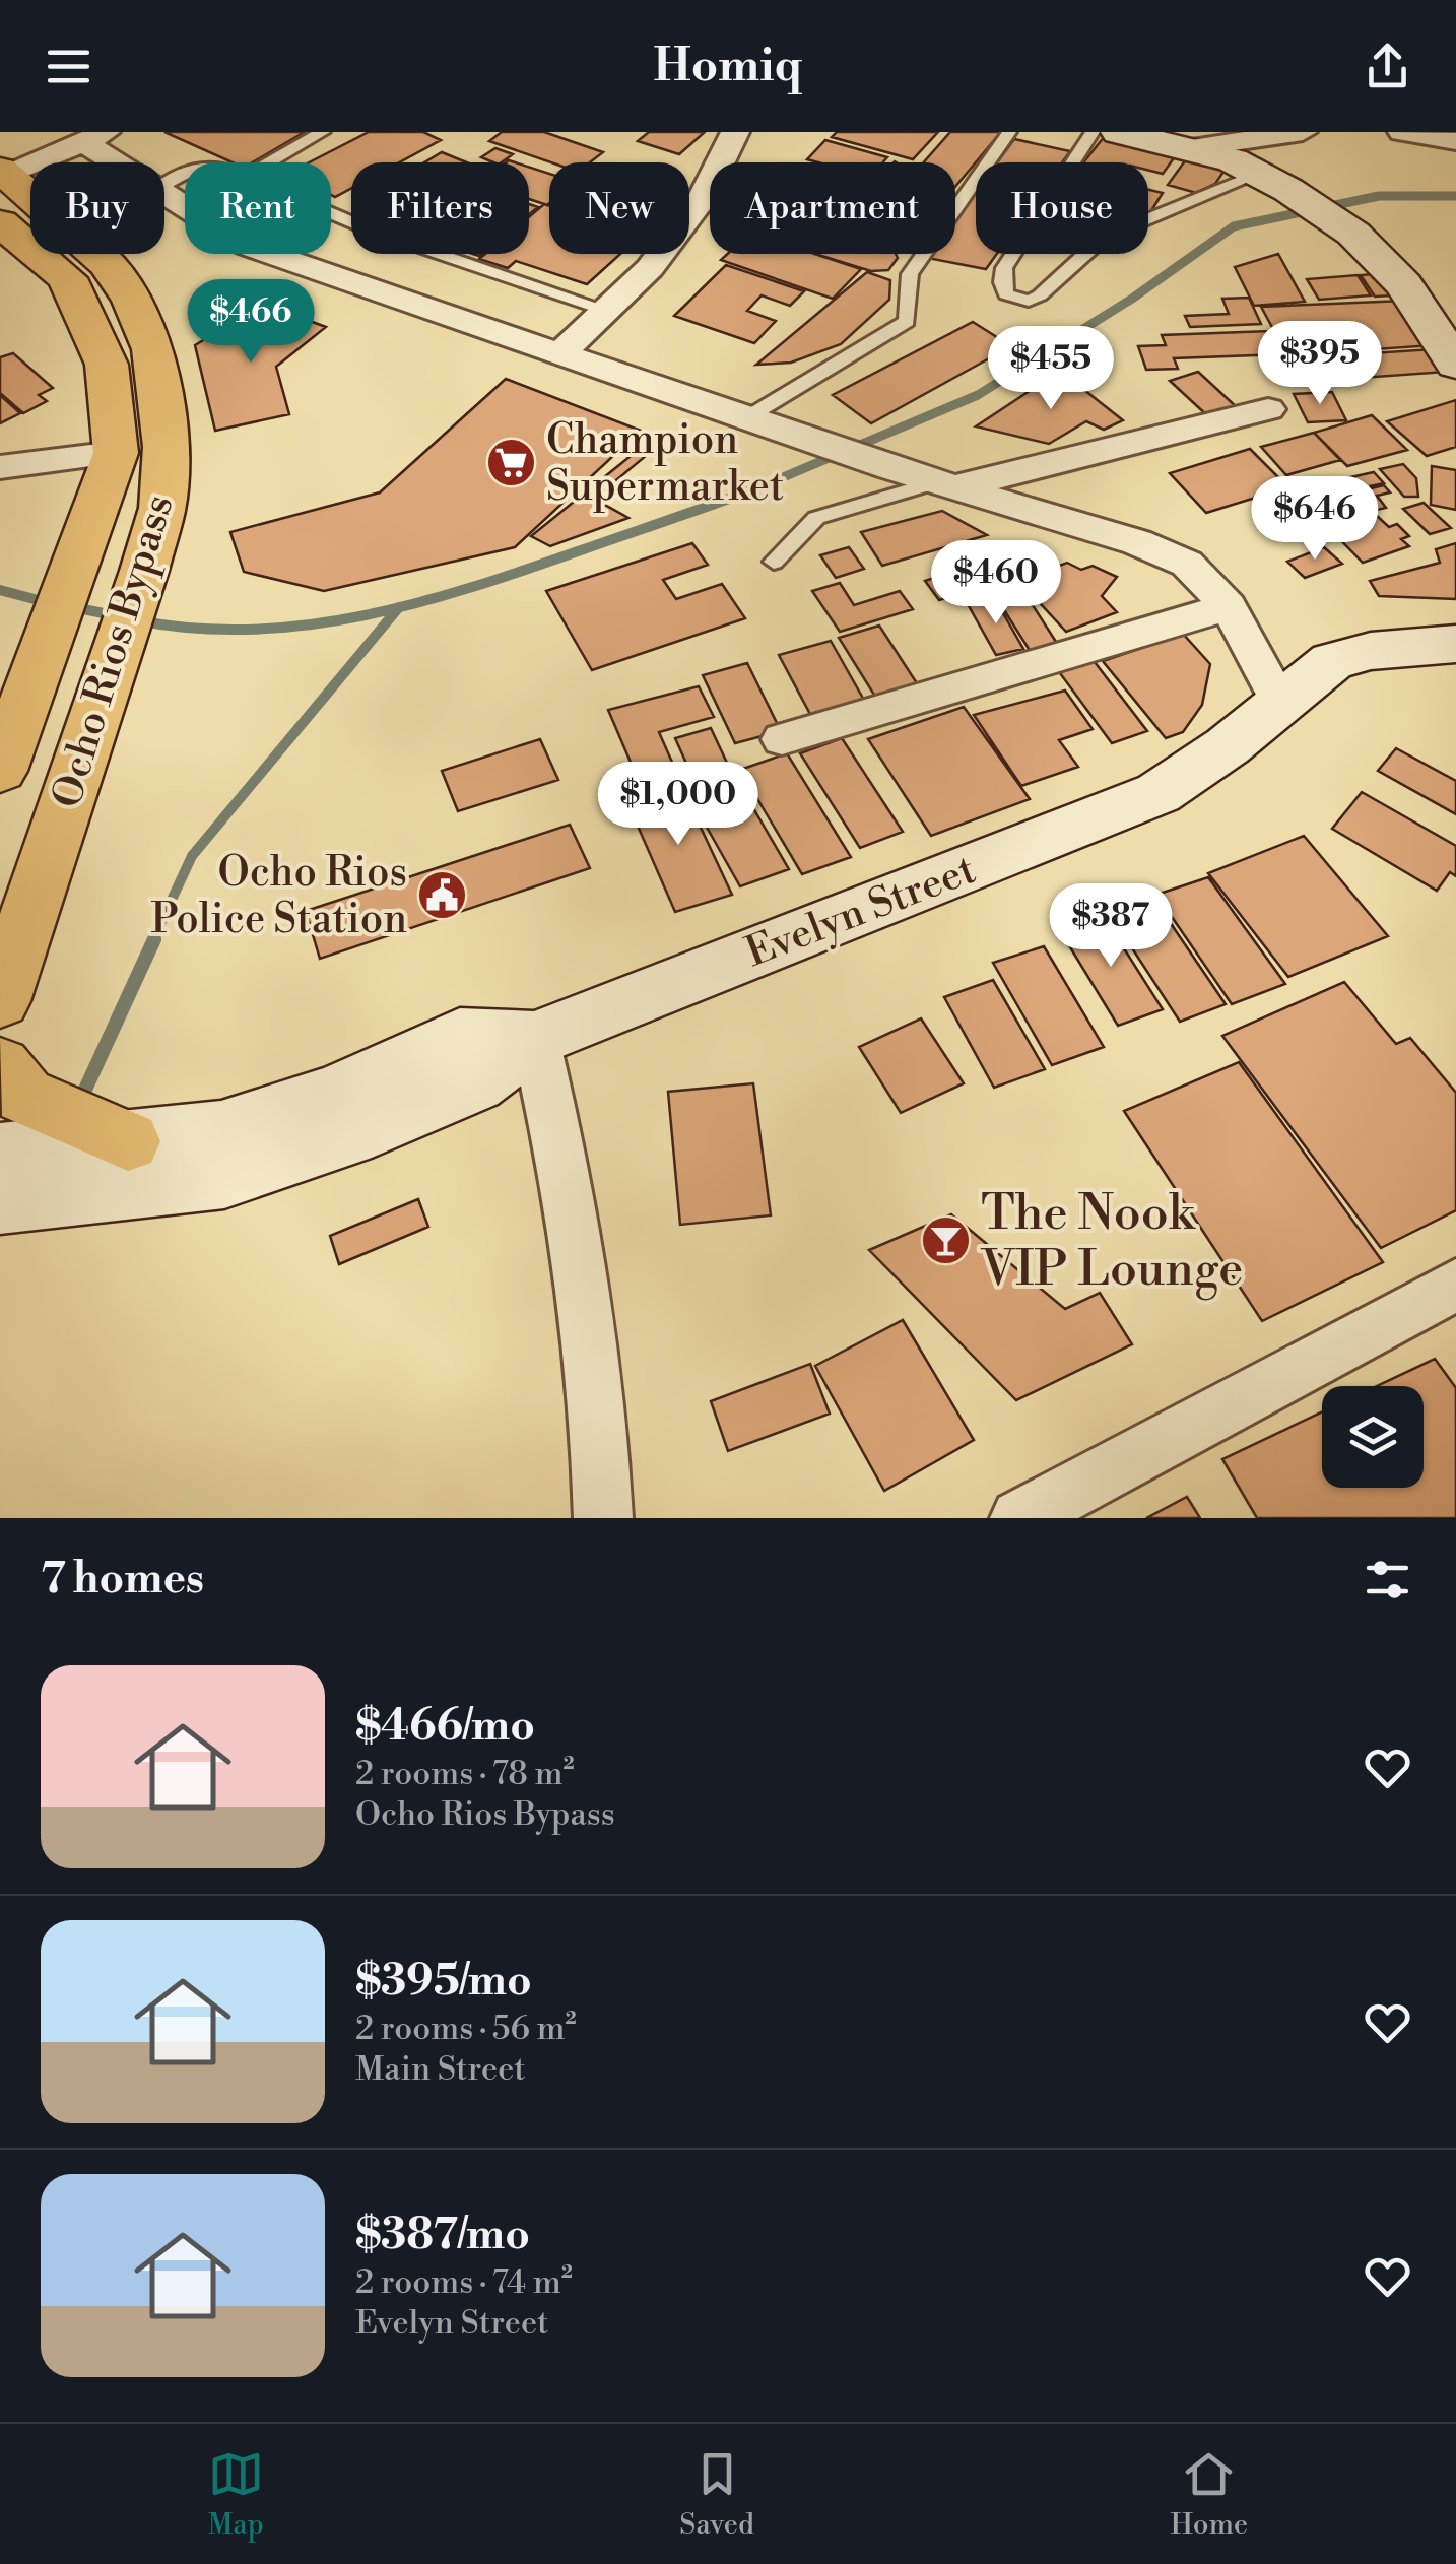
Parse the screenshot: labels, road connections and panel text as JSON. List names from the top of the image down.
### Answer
{
  "streets": {
    "main road": ["Ocho Rios Bypass"],
    "street": ["Evelyn Street"]
  },
  "places": {
    "supermarket": ["Champion Supermarket"],
    "public building": ["Ocho Rios Police Station"],
    "bar": ["The Nook VIP Lounge"]
  },
  "page": {
    "header": "Homiq",
    "chip": [
      "Buy",
      "Rent",
      "Filters",
      "New",
      "Apartment",
      "House"
    ],
    "price": [
      "$466",
      "$395",
      "$455",
      "$646",
      "$460",
      "$1,000",
      "$387"
    ],
    "heading": "7 homes",
    "list": [
      {
        "name": "$466/mo",
        "note": "2 rooms · 78 m² · Ocho Rios Bypass"
      },
      {
        "name": "$395/mo",
        "note": "2 rooms · 56 m² · Main Street"
      },
      {
        "name": "$387/mo",
        "note": "2 rooms · 74 m² · Evelyn Street"
      }
    ],
    "tabs": ["Map", "Saved", "Home"]
  }
}
